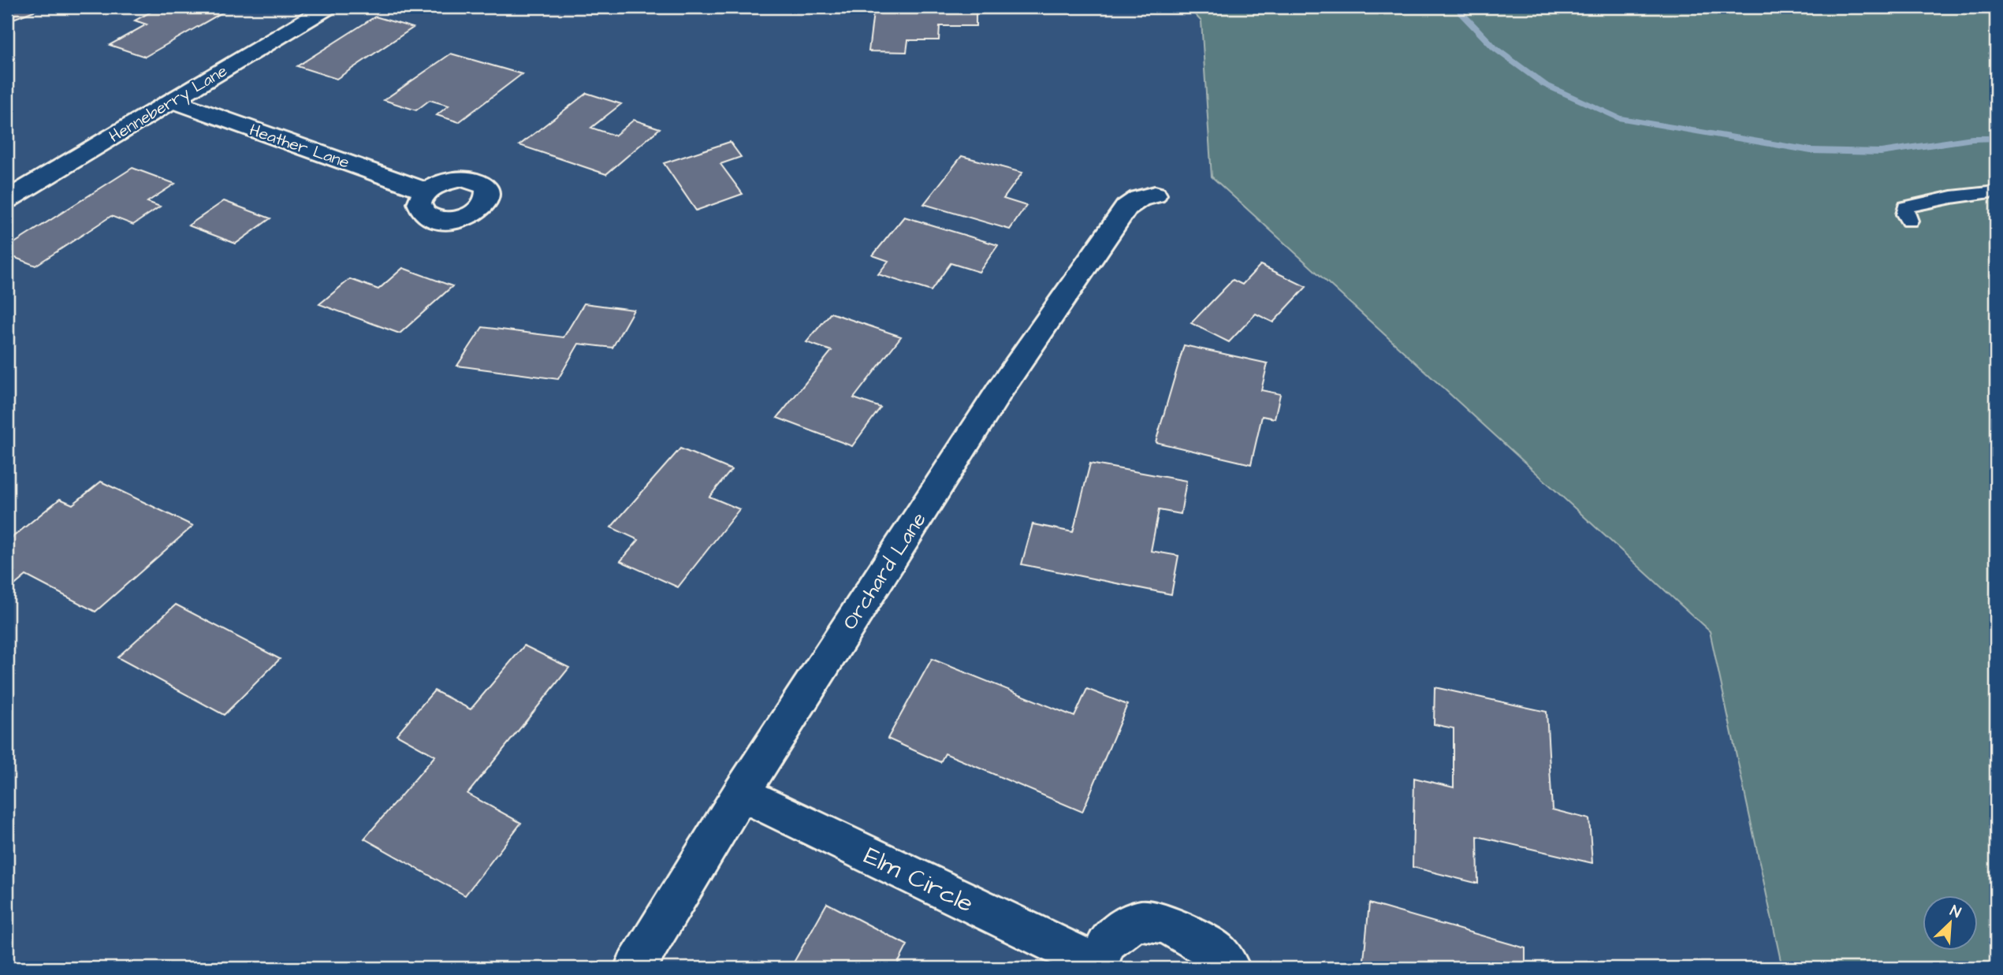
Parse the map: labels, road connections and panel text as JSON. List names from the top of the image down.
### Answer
{
  "streets": {
    "street": [
      "Henneberry Lane",
      "Heather Lane",
      "Orchard Lane",
      "Elm Circle"
    ]
  },
  "crossings": [
    ["Henneberry Lane", "Heather Lane"],
    ["Orchard Lane", "Elm Circle"]
  ],
  "north": "top right"
}
